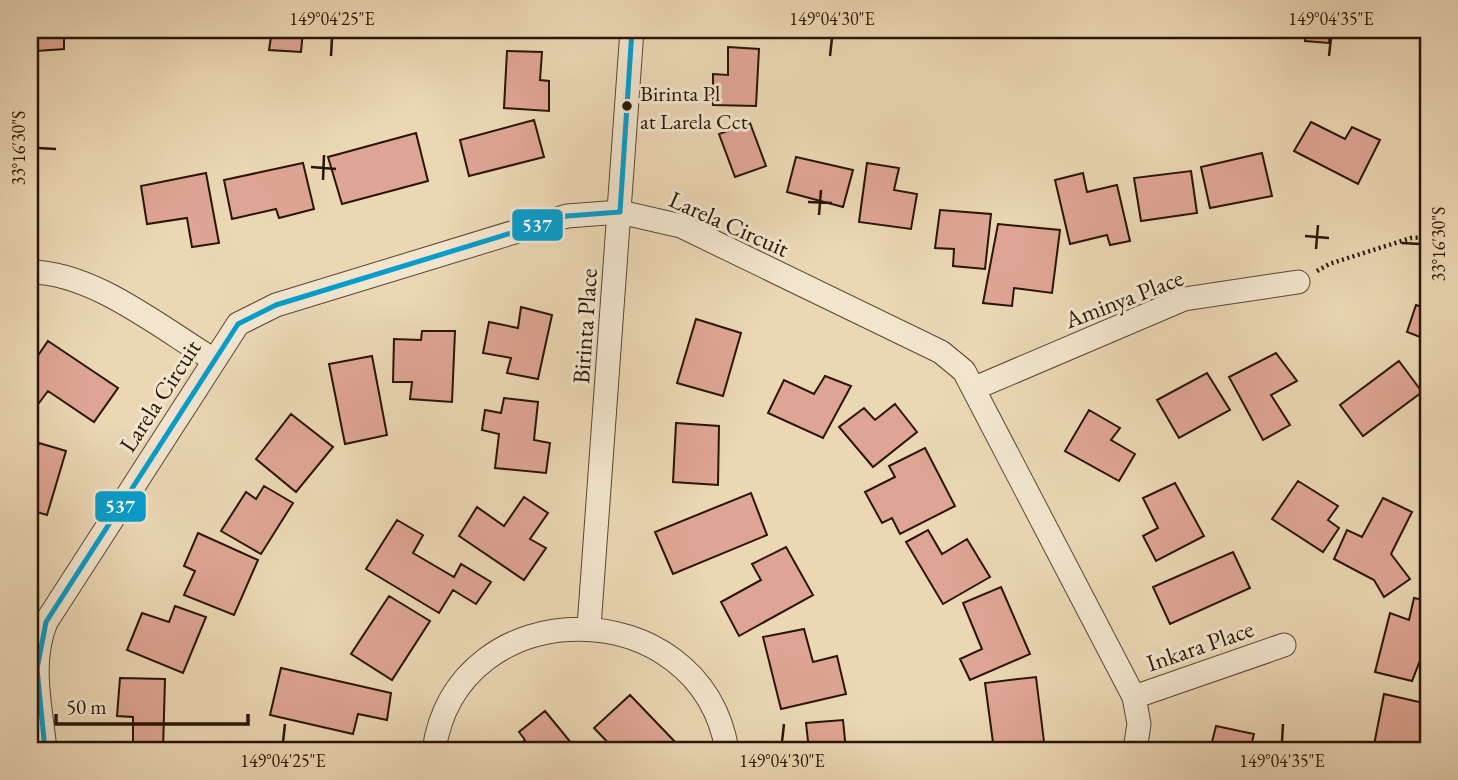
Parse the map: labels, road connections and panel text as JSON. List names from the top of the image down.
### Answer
{
  "streets": {
    "street": [
      "Larela Circuit",
      "Aminya Place",
      "Birinta Place",
      "Inkara Place"
    ]
  },
  "crossings": [
    ["Larela Circuit", "Aminya Place"],
    ["Larela Circuit", "Birinta Place"],
    ["Larela Circuit", "Inkara Place"]
  ],
  "places": ["Birinta Pl at Larela Cct"],
  "lines": ["transit line 537"],
  "scale_bar": "50 m",
  "coordinates": [
    "149°04'25\"E",
    "149°04'30\"E",
    "149°04'35\"E",
    "33°16'30\"S"
  ]
}
